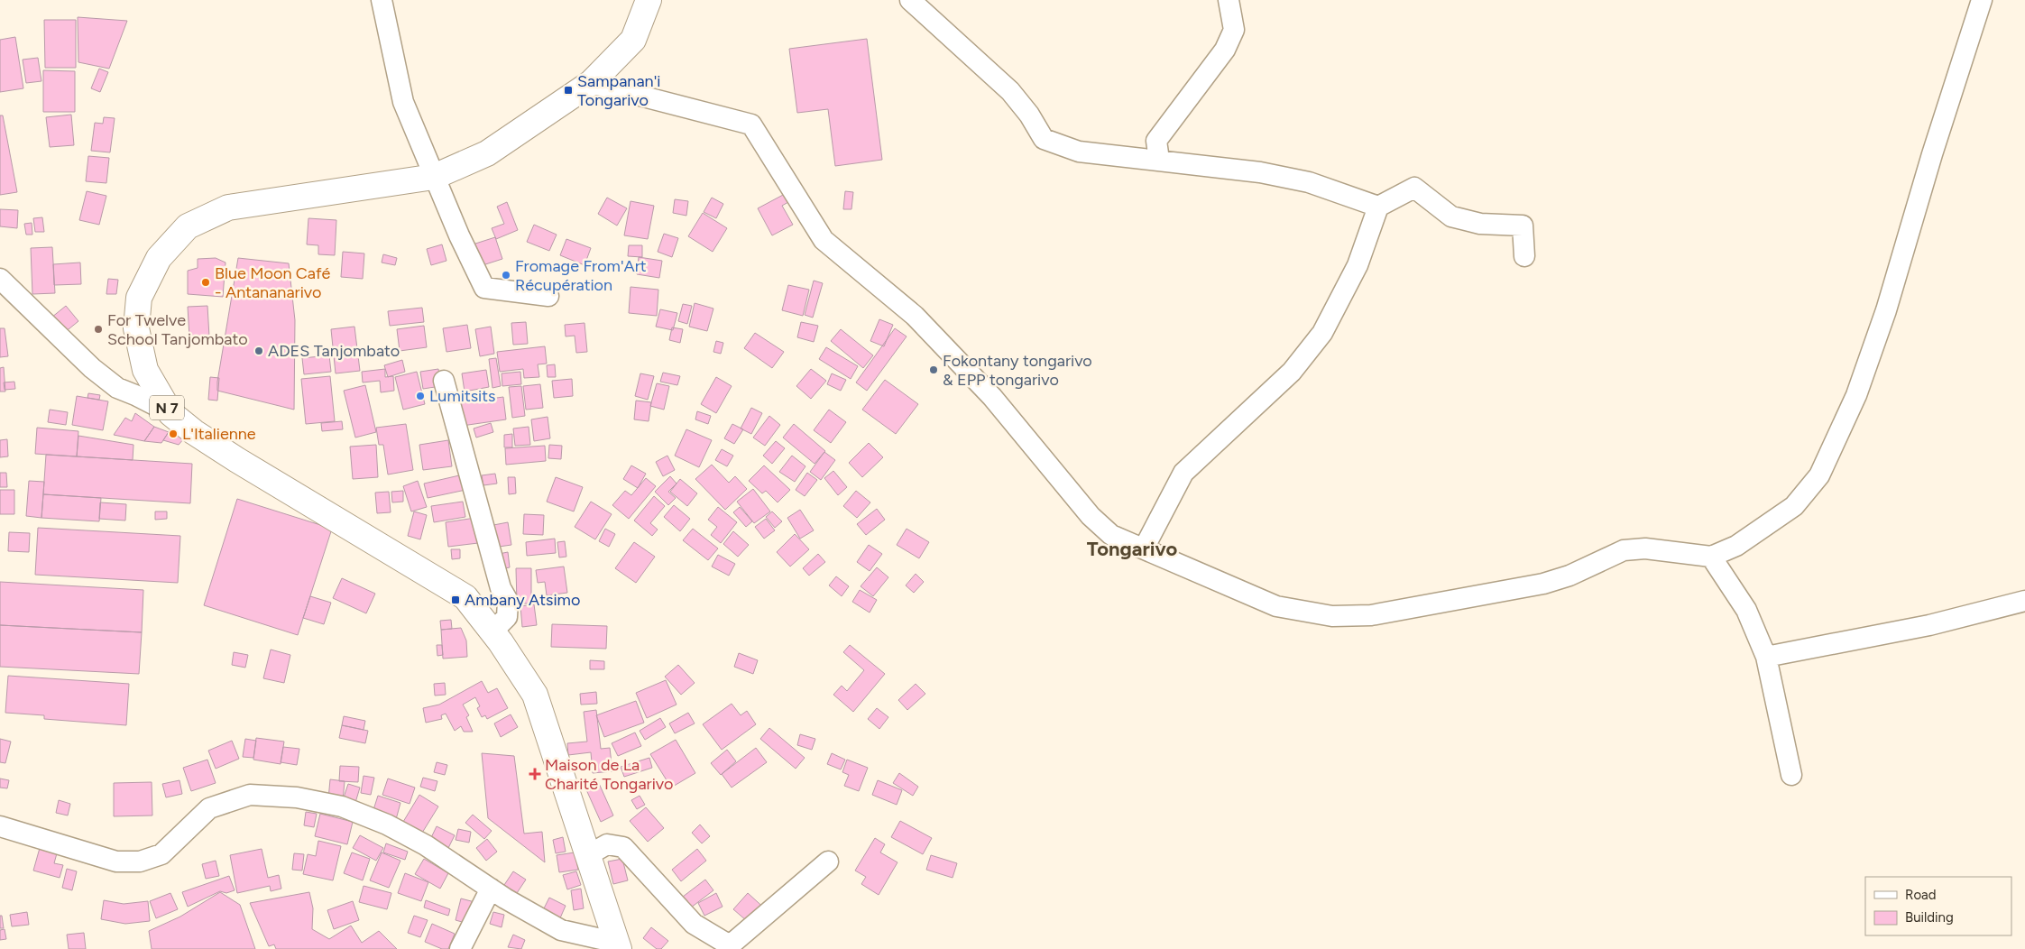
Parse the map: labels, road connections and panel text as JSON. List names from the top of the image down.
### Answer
{
  "streets": {
    "main road": ["N 7"]
  },
  "districts": ["Tongarivo"],
  "places": {
    "transit": ["Sampanan'i Tongarivo", "Ambany Atsimo"],
    "other": [
      "Fromage From'Art Récupération",
      "Blue Moon Café - Antananarivo",
      "For Twelve School Tanjombato",
      "ADES Tanjombato",
      "Fokontany tongarivo & EPP tongarivo",
      "Lumitsits",
      "L'Italienne"
    ],
    "health": ["Maison de La Charité Tongarivo"]
  },
  "legend": ["Road", "Building"]
}
